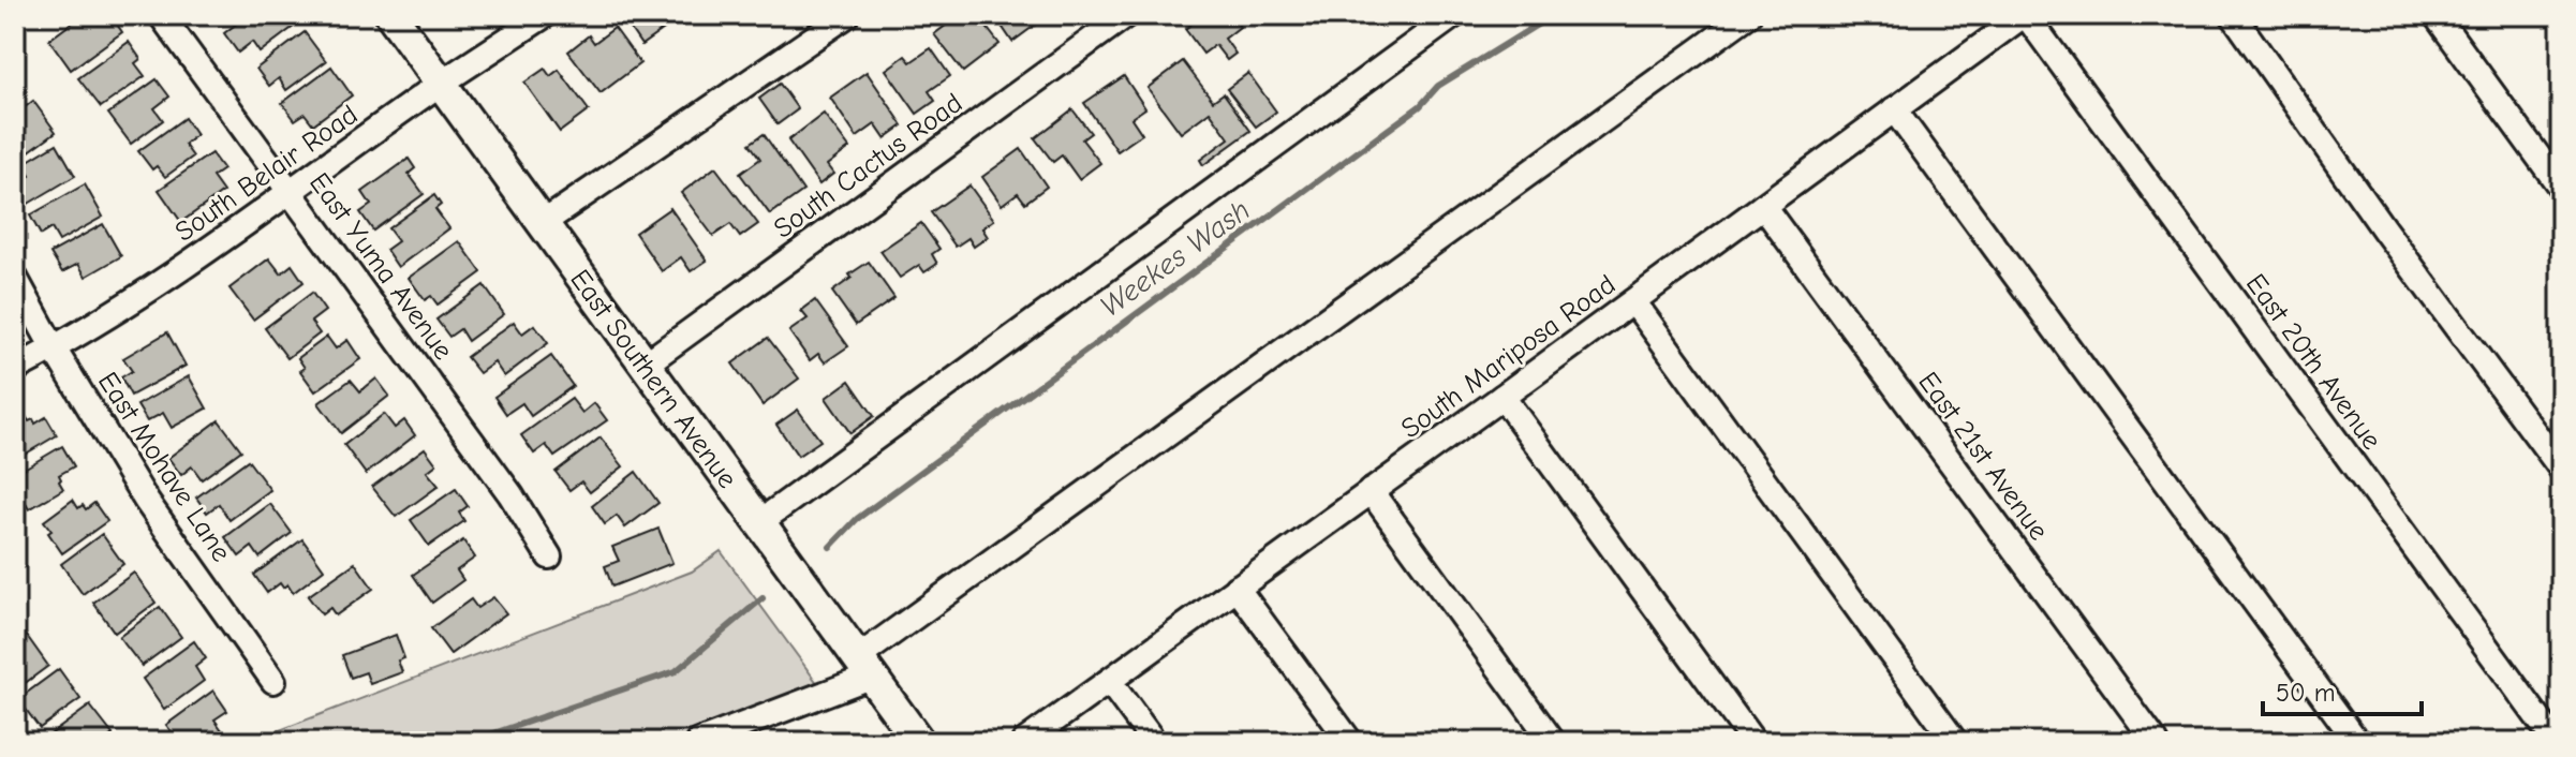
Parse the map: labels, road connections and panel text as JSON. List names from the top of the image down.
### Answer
{
  "streets": {
    "main road": ["East Southern Avenue"],
    "street": [
      "South Cactus Road",
      "South Belair Road",
      "East Yuma Avenue",
      "South Mariposa Road",
      "East 20th Avenue",
      "East 21st Avenue",
      "East Mohave Lane"
    ]
  },
  "crossings": [
    ["South Cactus Road", "East Southern Avenue"],
    ["South Belair Road", "East Yuma Avenue"],
    ["South Belair Road", "East Southern Avenue"],
    ["South Belair Road", "East Mohave Lane"],
    ["South Mariposa Road", "East 20th Avenue"],
    ["South Mariposa Road", "East 21st Avenue"]
  ],
  "water": ["Weekes Wash"],
  "scale_bar": "50 m"
}
